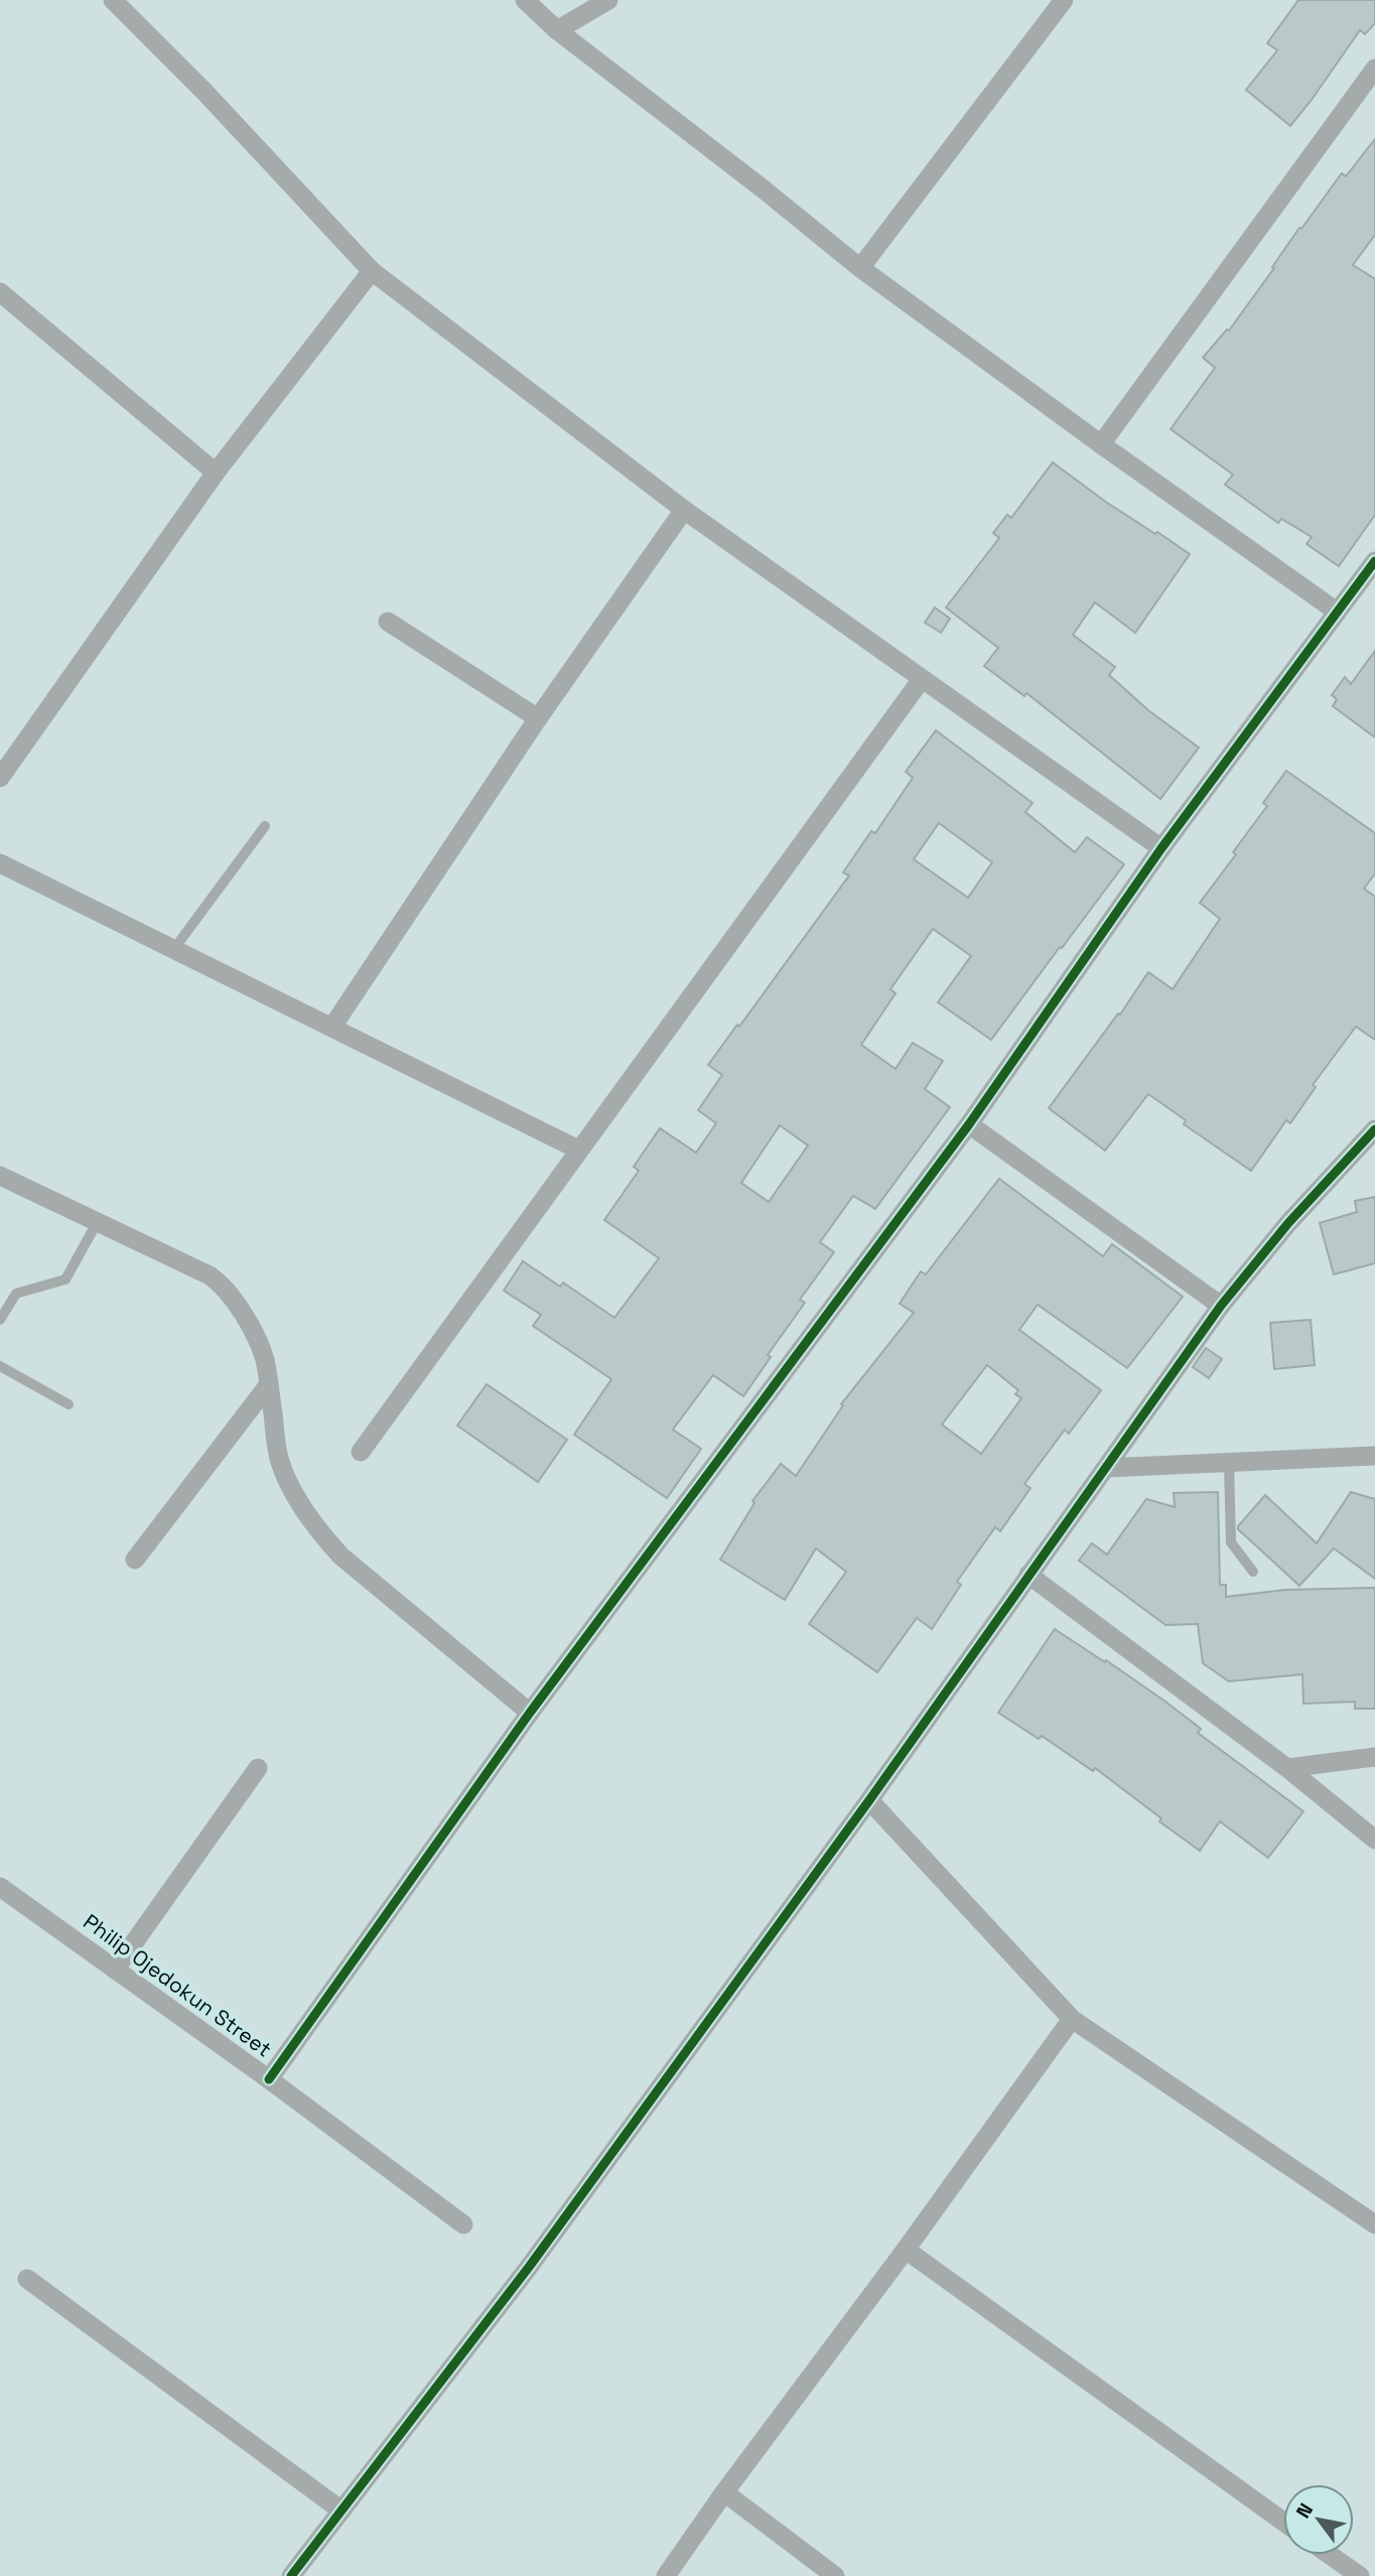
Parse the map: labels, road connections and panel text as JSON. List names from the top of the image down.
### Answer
{
  "streets": {
    "street": ["Philip Ojedokun Street"]
  },
  "north": "top left"
}
